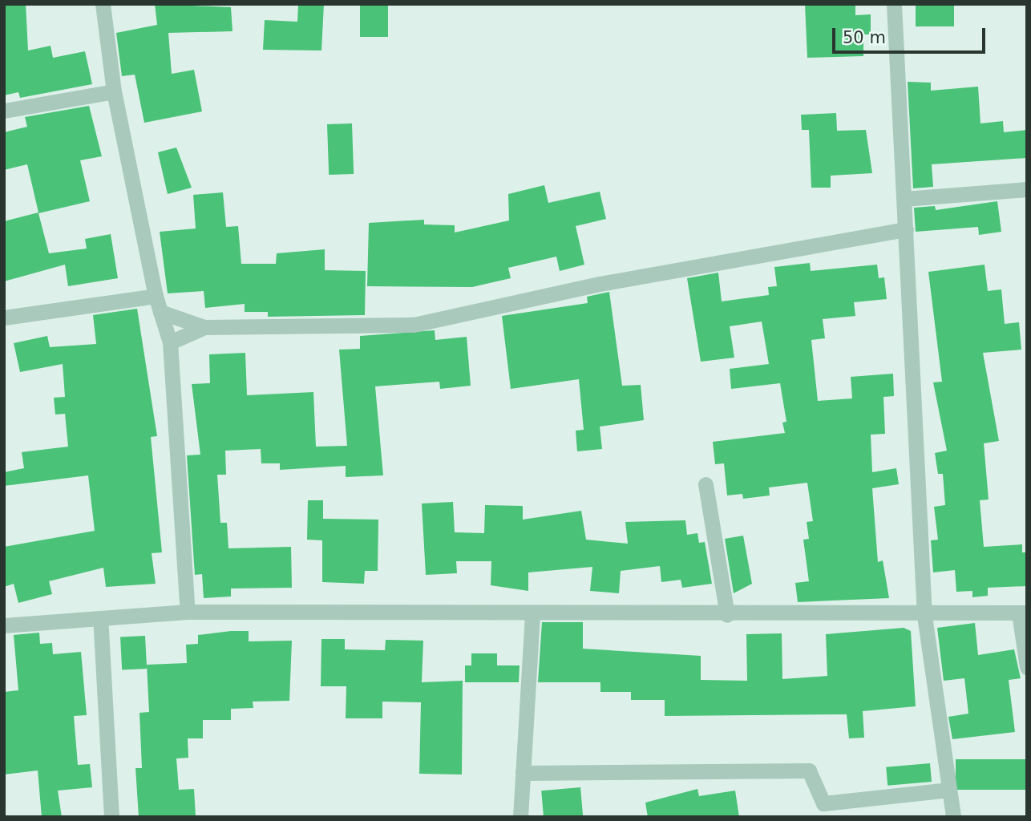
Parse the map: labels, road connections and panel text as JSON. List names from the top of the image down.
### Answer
{
  "scale_bar": "50 m"
}
